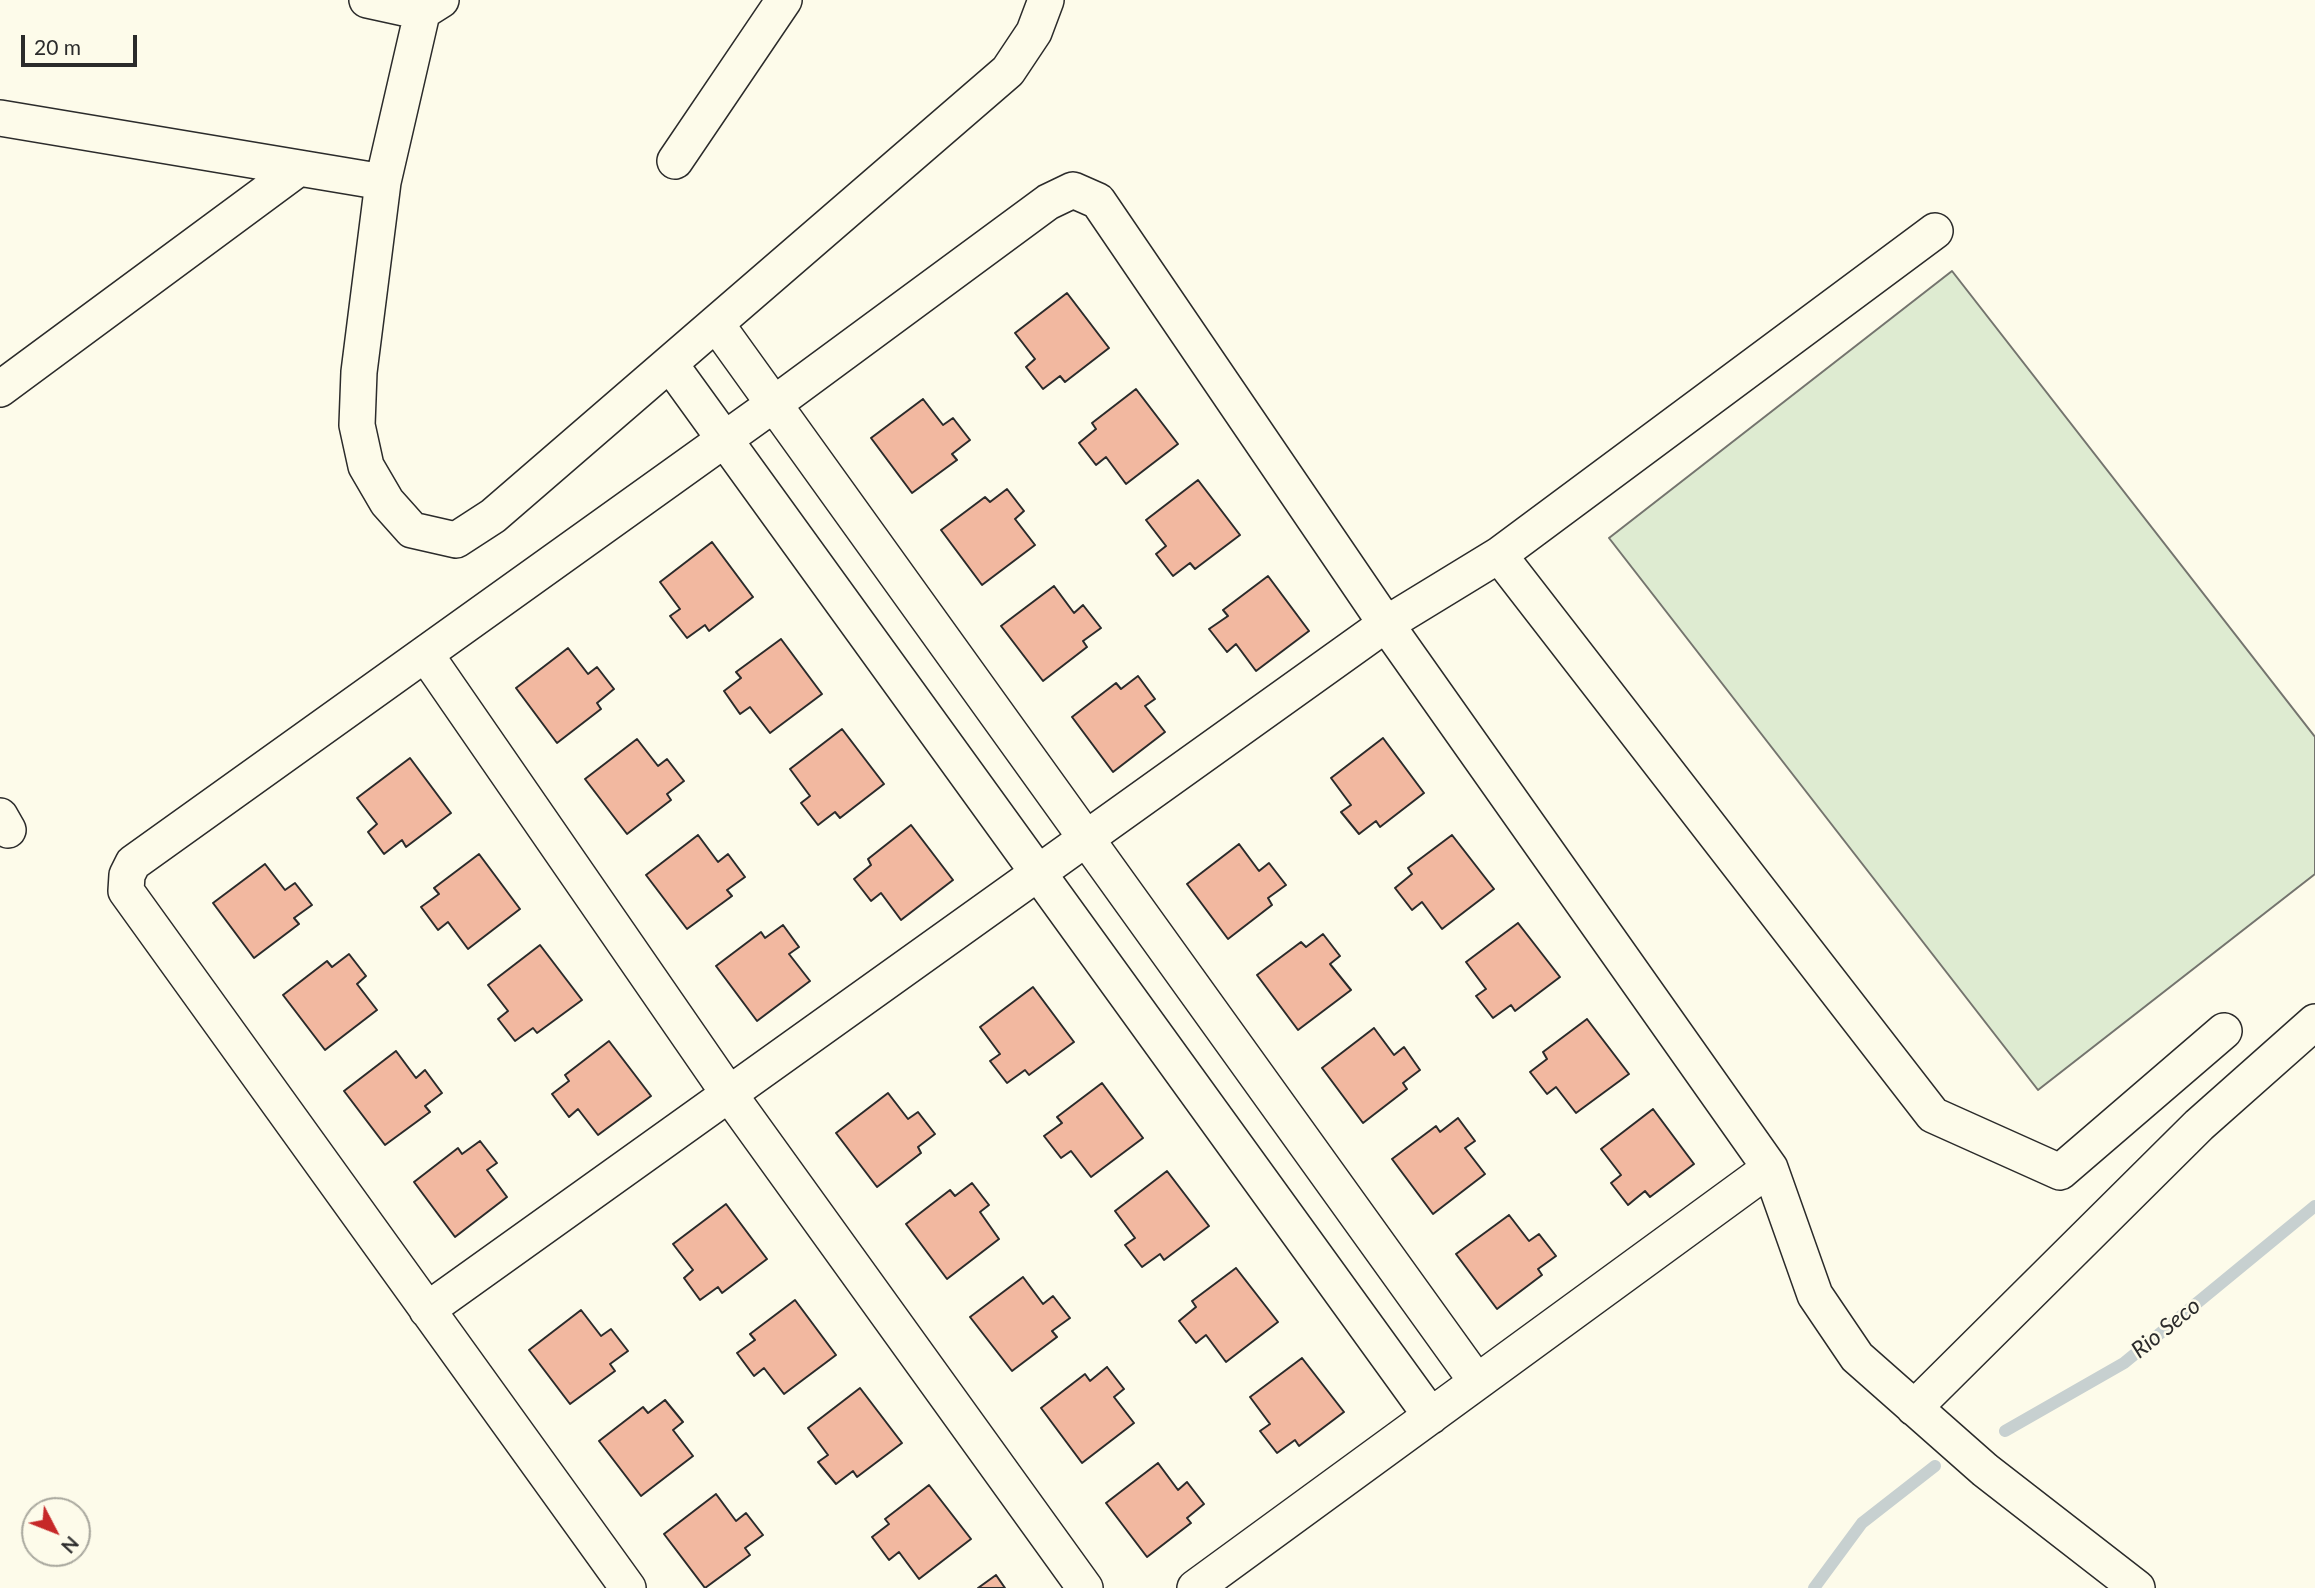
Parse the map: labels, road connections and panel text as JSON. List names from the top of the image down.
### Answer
{
  "water": ["Rio Seco"],
  "scale_bar": "20 m",
  "north": "bottom right"
}
